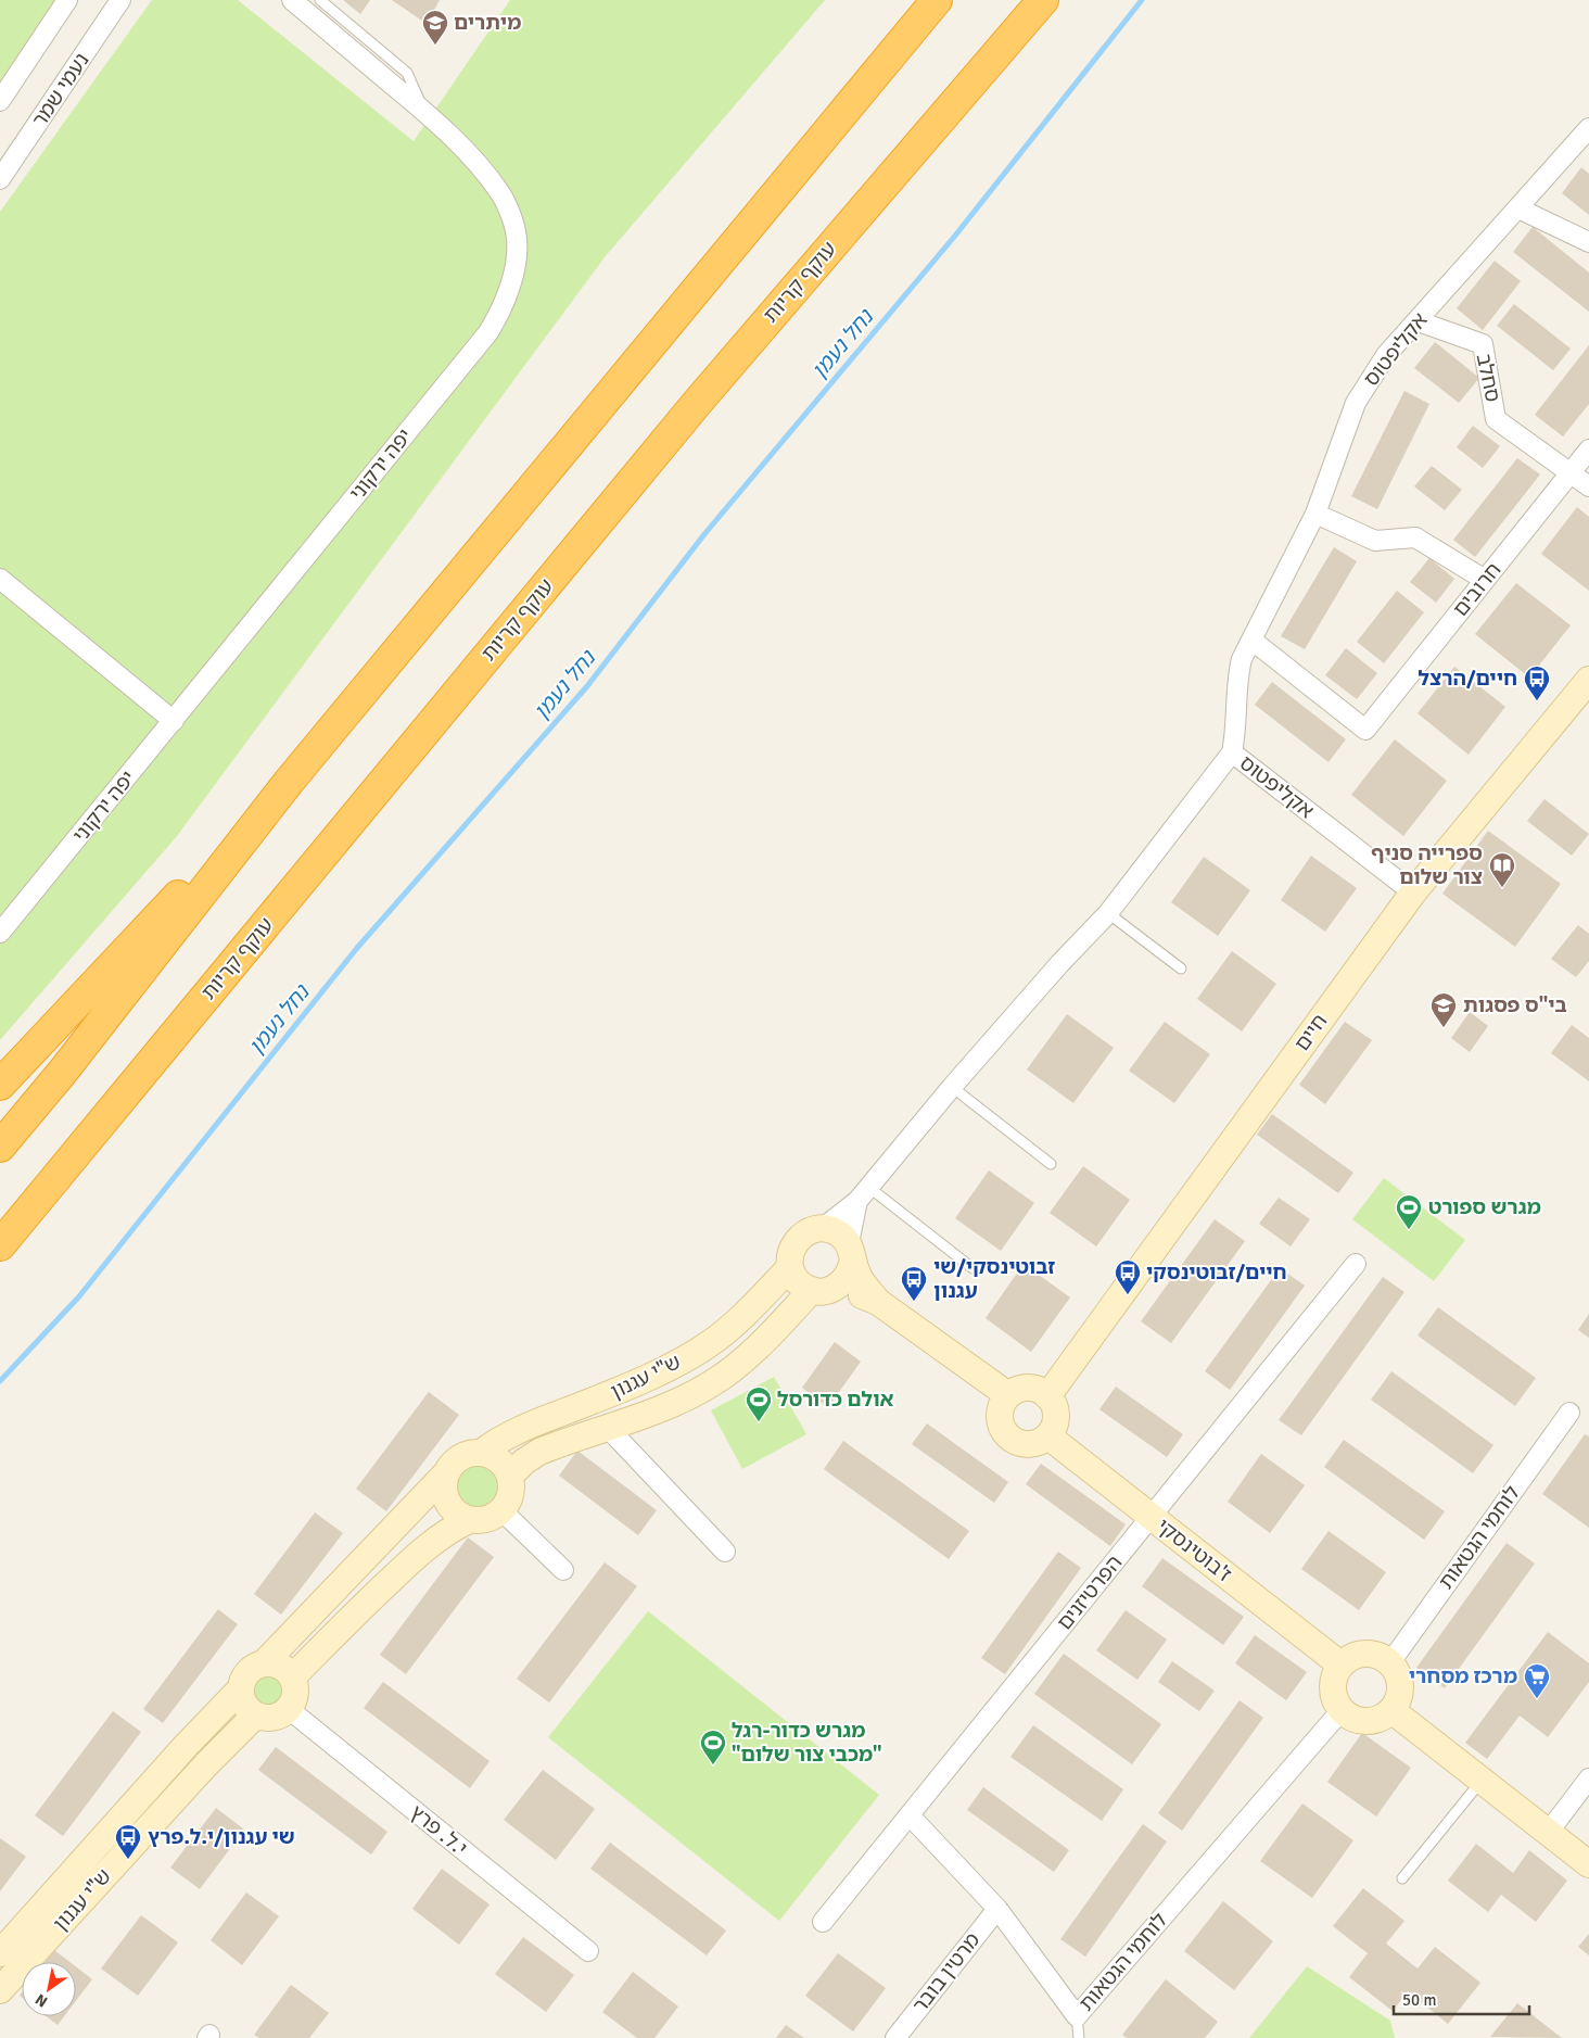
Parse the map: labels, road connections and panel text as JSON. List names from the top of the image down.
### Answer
{
  "streets": {
    "highway": ["עוקף קריות"],
    "street": [
      "נעמי שמר",
      "אקליפטוס",
      "סחלב",
      "יפה ירקוני",
      "חרובים",
      "חיים",
      "ש\"י עגנון",
      "לוחמי הגטאות",
      "ז'בוטינסקי",
      "הפרטיזנים",
      "י.ל. פרץ",
      "מרטין בובר"
    ]
  },
  "crossings": [
    ["אקליפטוס", "סחלב"],
    ["אקליפטוס", "חרובים"],
    ["אקליפטוס", "חיים"],
    ["סחלב", "חרובים"],
    ["חיים", "ז'בוטינסקי"],
    ["ש\"י עגנון", "י.ל. פרץ"],
    ["לוחמי הגטאות", "ז'בוטינסקי"],
    ["לוחמי הגטאות", "הפרטיזנים"],
    ["לוחמי הגטאות", "מרטין בובר"],
    ["ז'בוטינסקי", "הפרטיזנים"]
  ],
  "water": ["נחל נעמן"],
  "places": {
    "school or university": ["מיתרים", "בי\"ס פסגות"],
    "bus stop": [
      "חיים/הרצל",
      "חיים/זבוטינסקי",
      "זבוטינסקי/שי עגנון",
      "שי עגנון/י.ל.פרץ"
    ],
    "library": ["ספרייה סניף צור שלום"],
    "sports": ["מגרש ספורט", "אולם כדורסל", "מגרש כדור-רגל \"מכבי צור שלום\""],
    "supermarket": ["מרכז מסחרי"]
  },
  "scale_bar": "50 m",
  "north": "bottom left"
}
